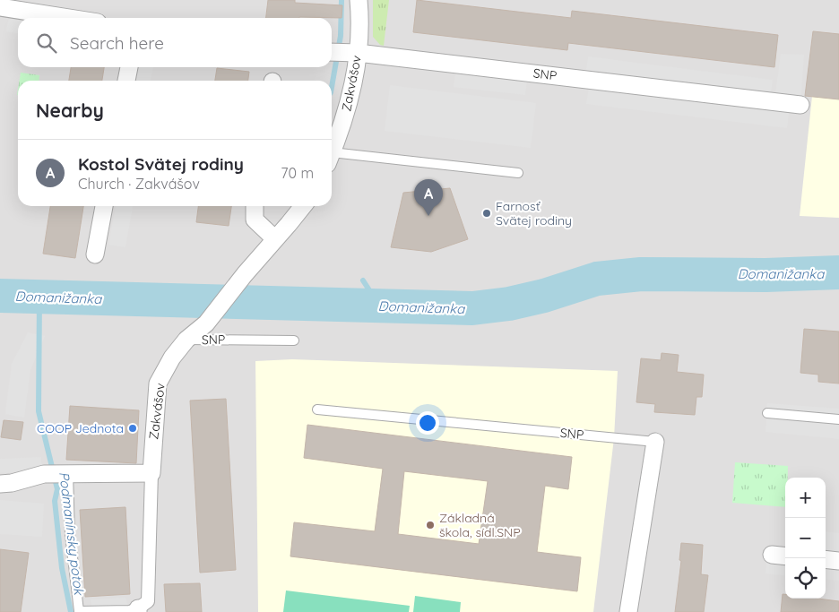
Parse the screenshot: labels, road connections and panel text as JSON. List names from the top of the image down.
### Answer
{
  "streets": {
    "street": ["SNP", "Zakvášov"]
  },
  "crossings": [
    ["SNP", "Zakvášov"]
  ],
  "water": ["Domanižanka", "Podmanínsky potok"],
  "places": ["Farnosť Svätej rodiny", "COOP Jednota", "Základná škola, sídl.SNP"],
  "page": {
    "search": "Search here",
    "heading": "Nearby",
    "list": [
      {
        "mark": "A",
        "name": "Kostol Svätej rodiny",
        "note": "Church · Zakvášov",
        "value": "70 m"
      }
    ],
    "pins": "A",
    "map_buttons": ["+", "−"]
  }
}
